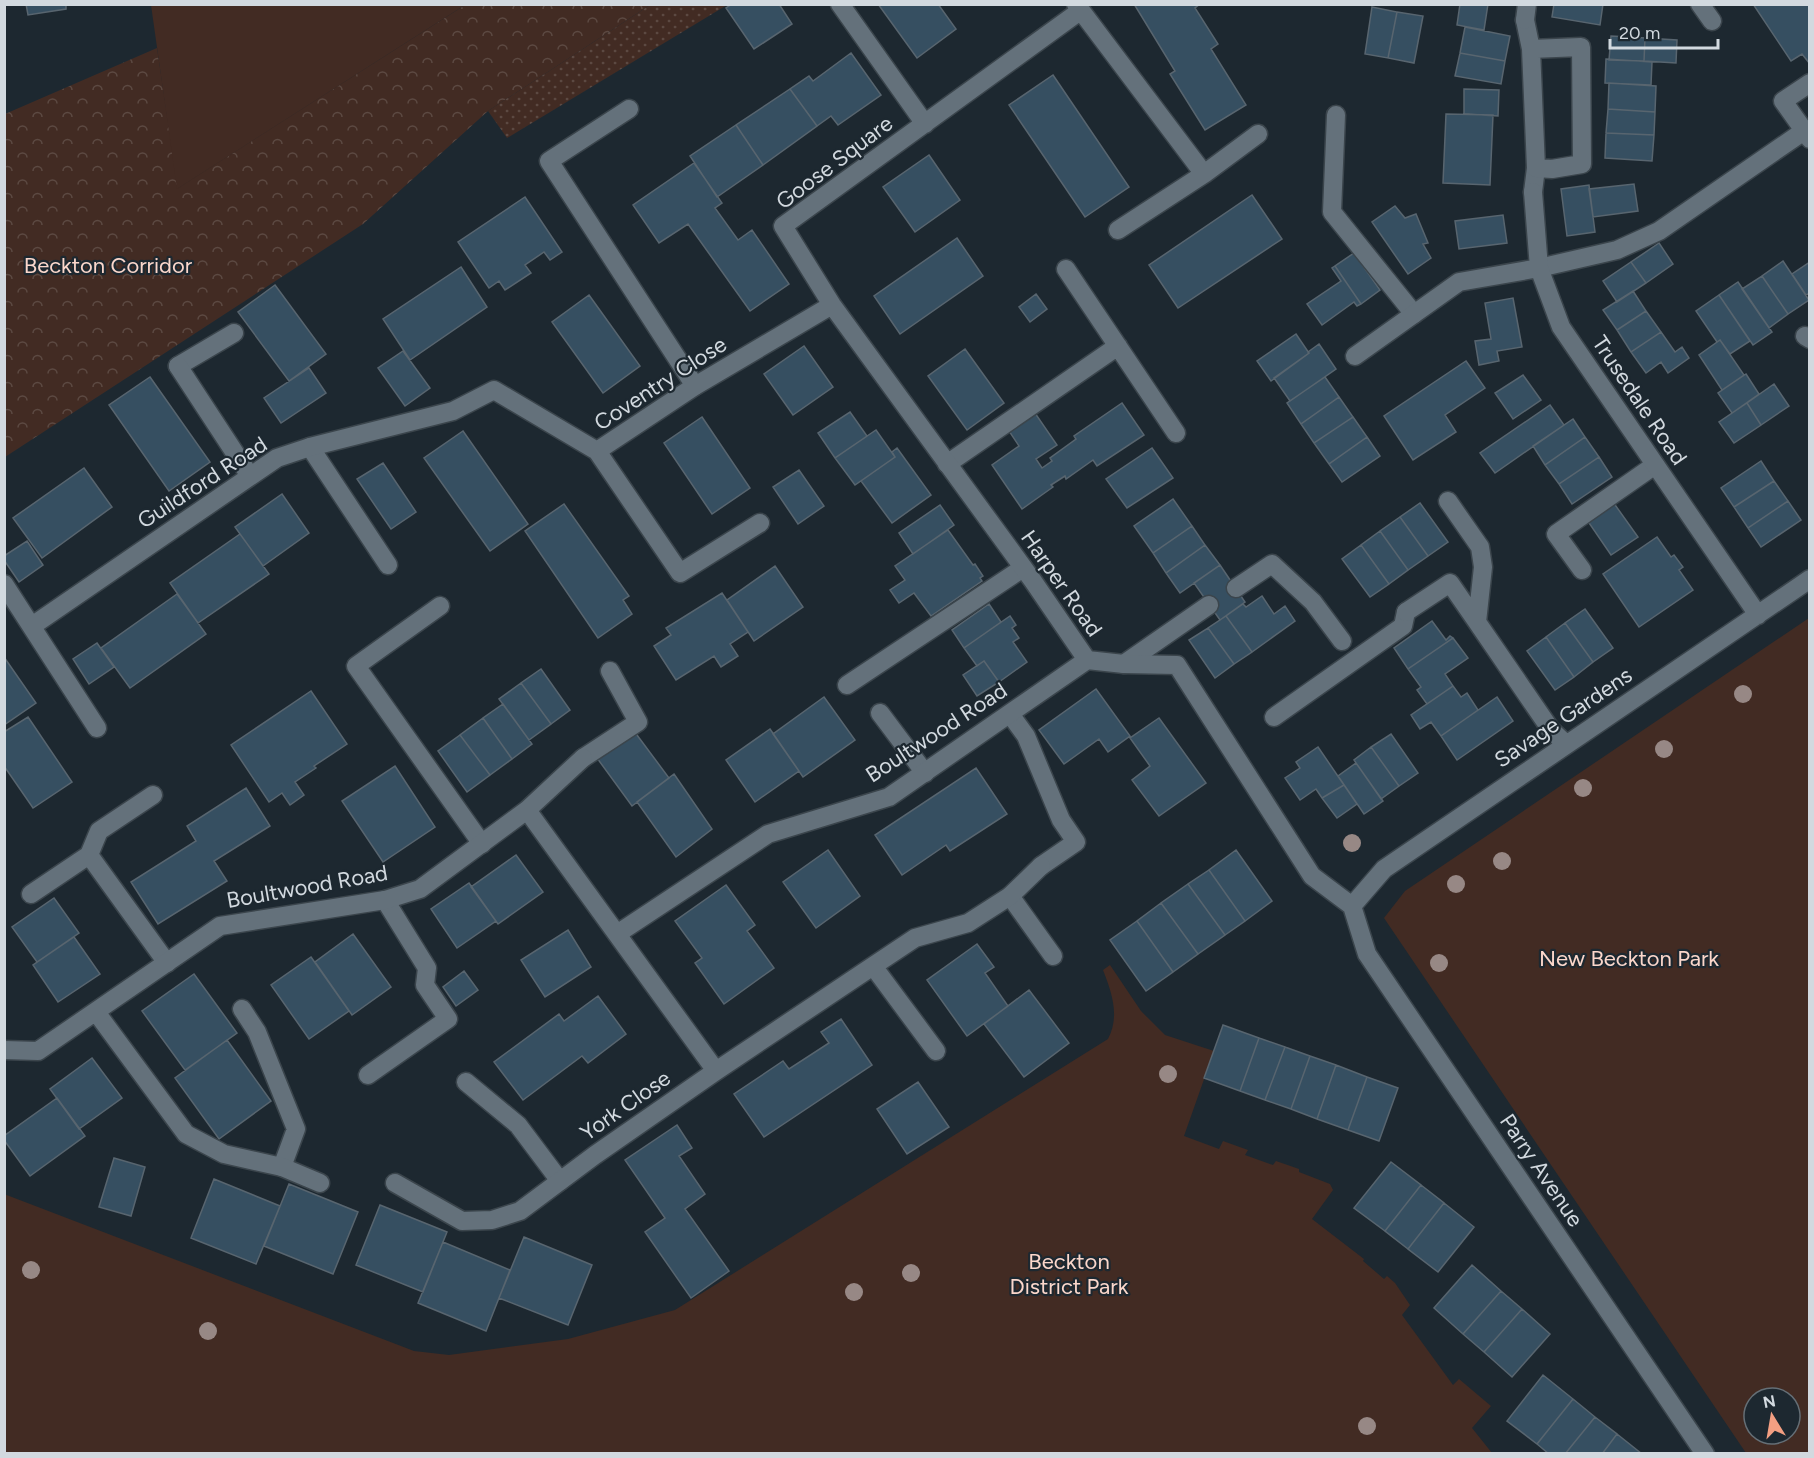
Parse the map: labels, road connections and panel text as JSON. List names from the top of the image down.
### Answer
{
  "streets": {
    "street": [
      "Goose Square",
      "Coventry Close",
      "Trusedale Road",
      "Guildford Road",
      "Harper Road",
      "Savage Gardens",
      "Boultwood Road",
      "York Close",
      "Parry Avenue"
    ]
  },
  "crossings": [
    ["Goose Square", "Coventry Close"],
    ["Goose Square", "Harper Road"],
    ["Coventry Close", "Guildford Road"],
    ["Coventry Close", "Harper Road"],
    ["Trusedale Road", "Savage Gardens"],
    ["Harper Road", "Savage Gardens"],
    ["Harper Road", "Boultwood Road"],
    ["Harper Road", "Parry Avenue"],
    ["Savage Gardens", "Parry Avenue"],
    ["Boultwood Road", "York Close"]
  ],
  "parks": ["Beckton Corridor", "New Beckton Park", "Beckton District Park"],
  "scale_bar": "20 m",
  "north": "top"
}
